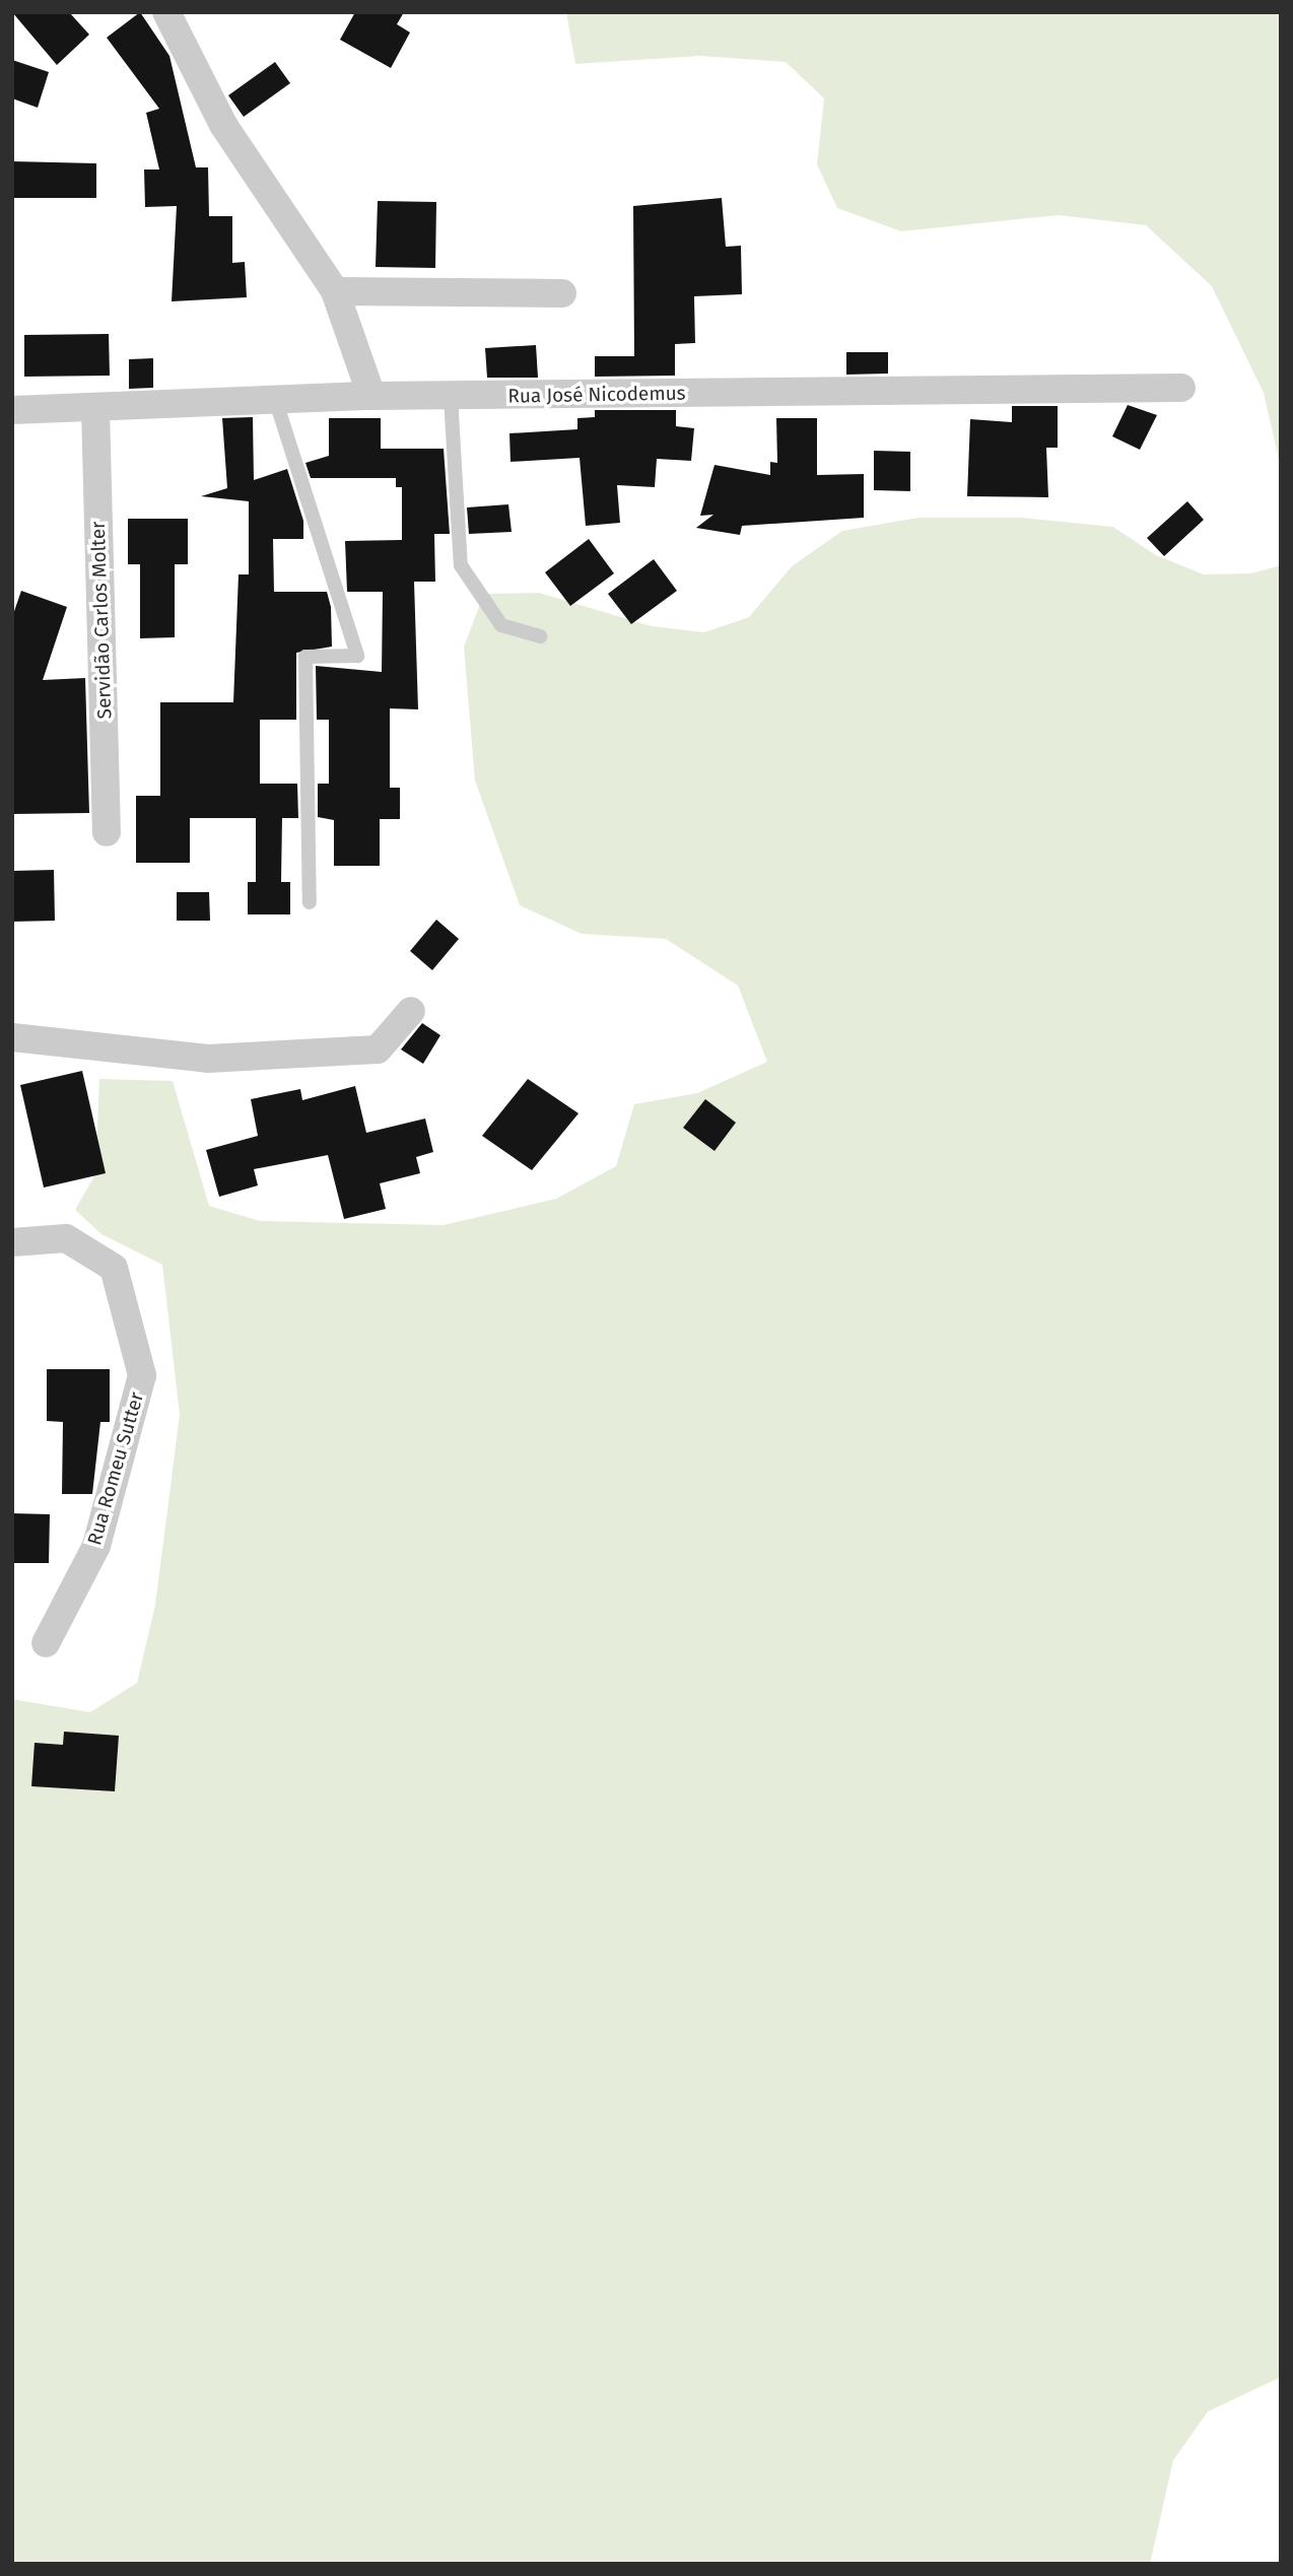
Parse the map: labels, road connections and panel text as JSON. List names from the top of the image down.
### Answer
{
  "streets": {
    "street": ["Rua José Nicodemus", "Servidão Carlos Molter", "Rua Romeu Sutter"]
  },
  "crossings": [
    ["Rua José Nicodemus", "Servidão Carlos Molter"]
  ]
}
